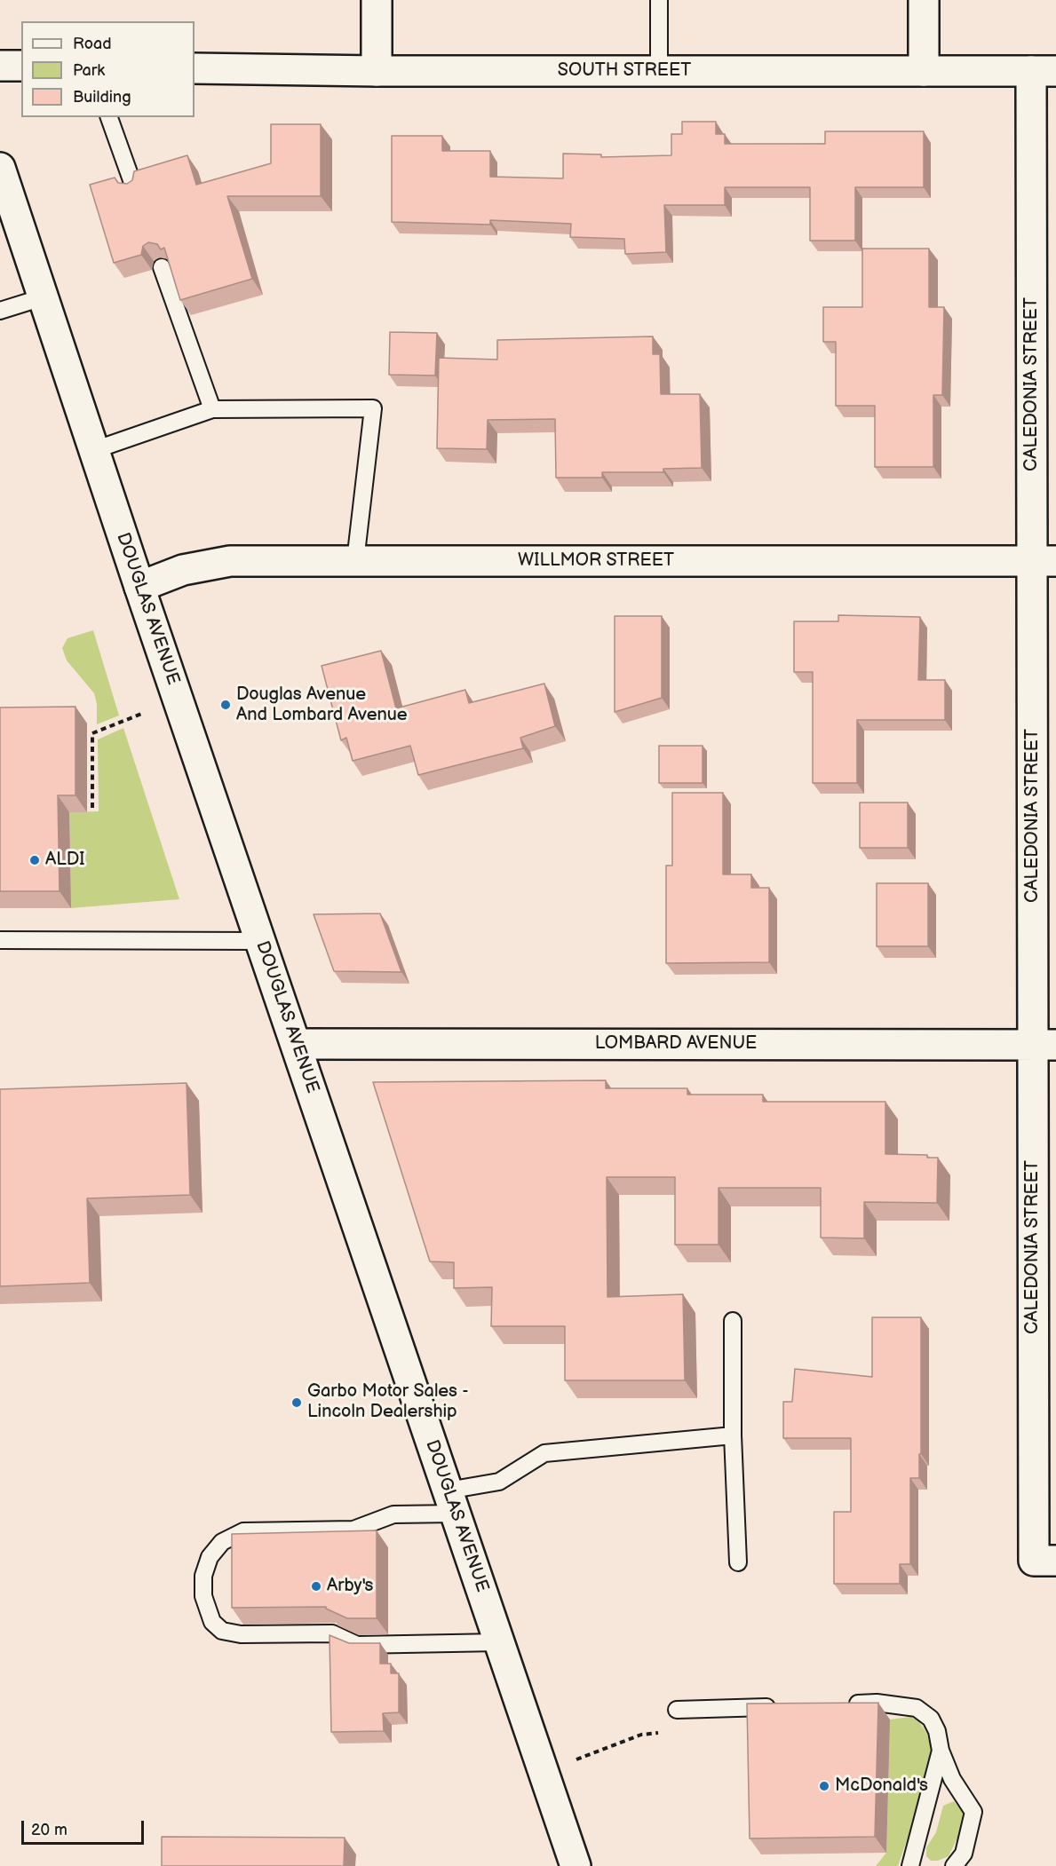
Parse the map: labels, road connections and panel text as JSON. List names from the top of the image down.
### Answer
{
  "streets": {
    "street": [
      "SOUTH STREET",
      "CALEDONIA STREET",
      "WILLMOR STREET",
      "DOUGLAS AVENUE",
      "LOMBARD AVENUE"
    ]
  },
  "crossings": [
    ["SOUTH STREET", "CALEDONIA STREET"],
    ["CALEDONIA STREET", "WILLMOR STREET"],
    ["CALEDONIA STREET", "LOMBARD AVENUE"],
    ["WILLMOR STREET", "DOUGLAS AVENUE"],
    ["DOUGLAS AVENUE", "LOMBARD AVENUE"]
  ],
  "places": [
    "Douglas Avenue And Lombard Avenue",
    "ALDI",
    "Garbo Motor Sales - Lincoln Dealership",
    "Arby's",
    "McDonald's"
  ],
  "legend": ["Road", "Park", "Building"],
  "scale_bar": "20 m"
}
